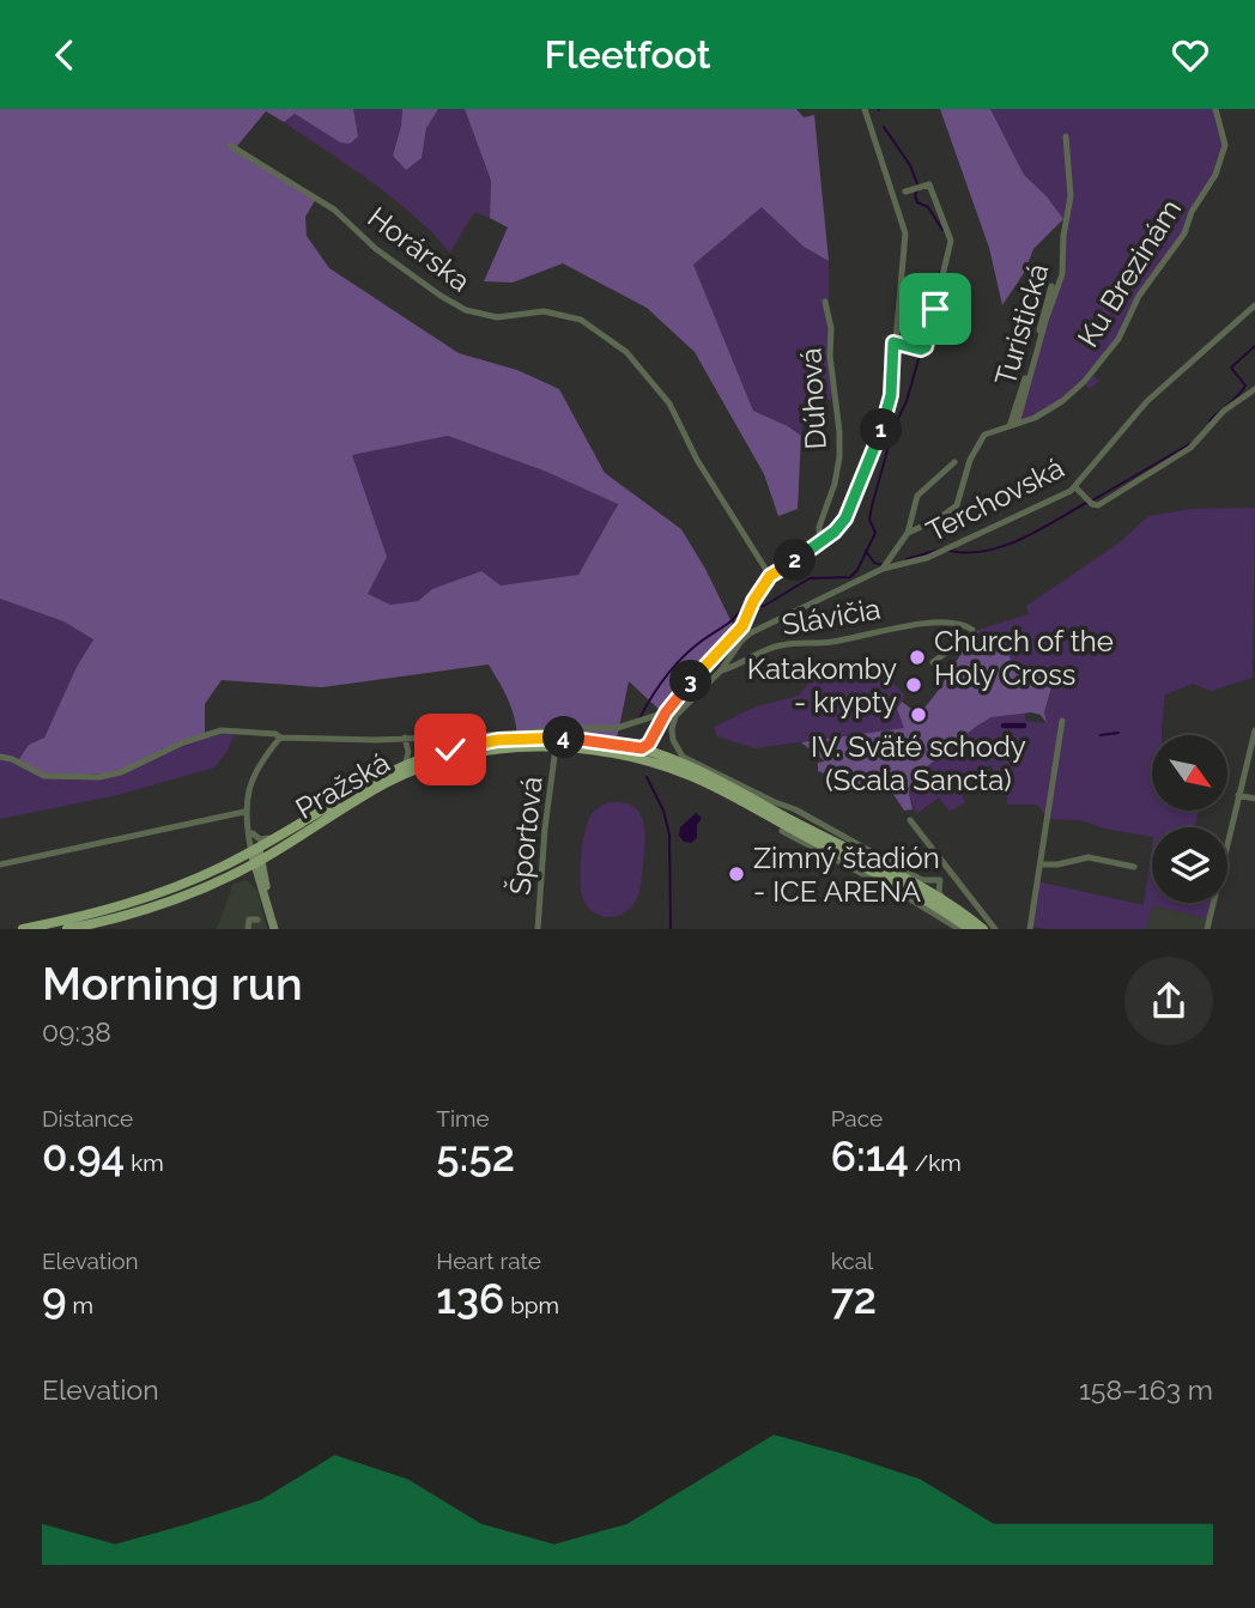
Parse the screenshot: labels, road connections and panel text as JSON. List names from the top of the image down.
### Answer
{
  "streets": {
    "main road": ["Pražská"],
    "street": [
      "Horárska",
      "Ku Brezinám",
      "Turistická",
      "Dúhová",
      "Terchovská",
      "Slávičia",
      "Športová"
    ]
  },
  "crossings": [
    ["Ku Brezinám", "Turistická"],
    ["Terchovská", "Slávičia"],
    ["Pražská", "Športová"]
  ],
  "places": [
    "Church of the Holy Cross",
    "Katakomby - krypty",
    "IV. Sväté schody (Scala Sancta)",
    "Zimný štadión - ICE ARENA"
  ],
  "north": "bottom right",
  "page": {
    "header": "Fleetfoot",
    "pins": [
      "1",
      "2",
      "3",
      "4"
    ],
    "heading": ["Morning run", "09:38"],
    "stats": [
      ["Distance", "0.94 km"],
      ["Time", "5:52"],
      ["Pace", "6:14 /km"],
      ["Elevation", "9 m"],
      ["Heart rate", "136 bpm"],
      ["kcal", "72"]
    ],
    "chart": ["Elevation", "158–163 m"]
  }
}
